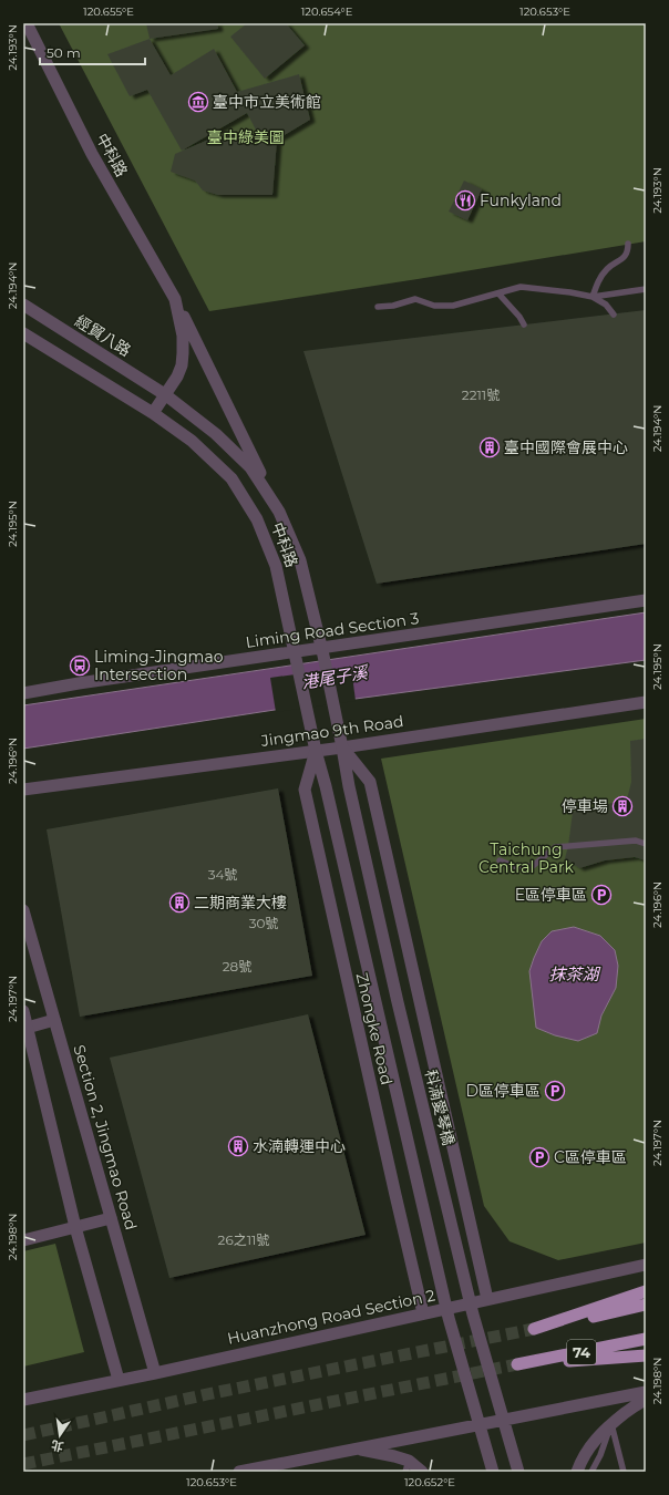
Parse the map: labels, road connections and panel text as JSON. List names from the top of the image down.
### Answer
{
  "streets": {
    "highway": ["74"],
    "street": [
      "中科路",
      "經貿八路",
      "Liming Road Section 3",
      "Jingmao 9th Road",
      "Zhongke Road",
      "科湳愛琴橋",
      "Section 2, Jingmao Road",
      "Huanzhong Road Section 2"
    ]
  },
  "crossings": [
    ["中科路", "經貿八路"],
    ["中科路", "Liming Road Section 3"],
    ["中科路", "Jingmao 9th Road"],
    ["中科路", "Zhongke Road"],
    ["中科路", "科湳愛琴橋"],
    ["Jingmao 9th Road", "Zhongke Road"],
    ["Jingmao 9th Road", "科湳愛琴橋"],
    ["Zhongke Road", "Huanzhong Road Section 2"],
    ["Section 2, Jingmao Road", "Huanzhong Road Section 2"]
  ],
  "water": ["港尾子溪", "抹茶湖"],
  "parks": ["臺中綠美圖", "Taichung Central Park"],
  "places": {
    "museum": ["臺中市立美術館"],
    "restaurant": ["Funkyland"],
    "building": [
      "臺中國際會展中心",
      "停車場",
      "二期商業大樓",
      "水湳轉運中心"
    ],
    "bus stop": ["Liming-Jingmao Intersection"],
    "parking": ["E區停車區", "D區停車區", "C區停車區"]
  },
  "house_numbers": [
    "2211號",
    "34號",
    "30號",
    "28號",
    "26之11號"
  ],
  "scale_bar": "50 m",
  "north": "bottom",
  "coordinates": [
    "120.655°E",
    "120.654°E",
    "120.653°E",
    "24.193°N",
    "24.194°N",
    "24.195°N",
    "24.196°N",
    "24.197°N",
    "24.198°N",
    "120.652°E"
  ]
}
